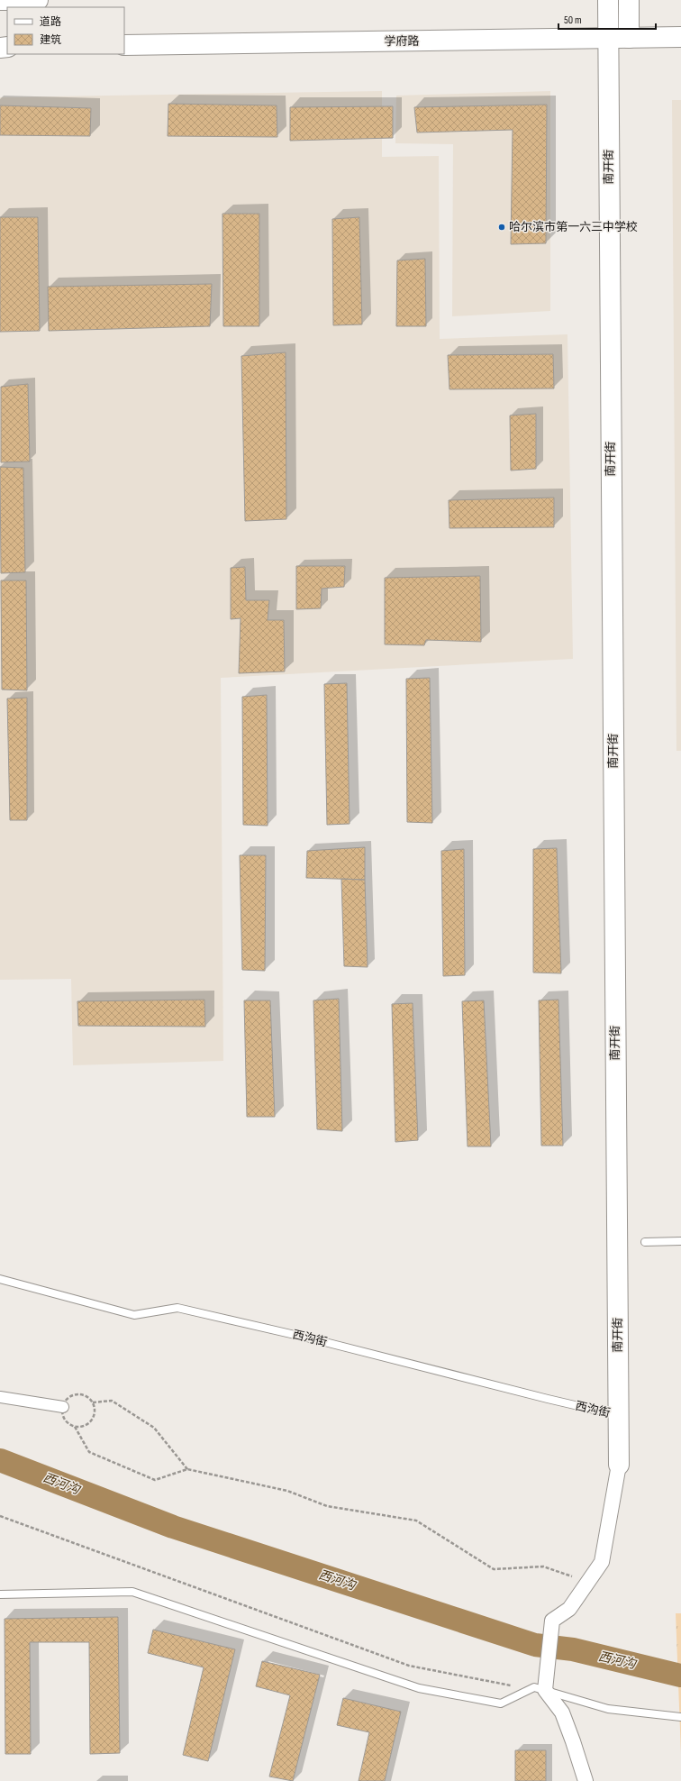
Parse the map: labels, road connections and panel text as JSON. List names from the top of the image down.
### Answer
{
  "streets": {
    "main road": ["学府路", "南开街"],
    "lane": ["西沟街"]
  },
  "crossings": [
    ["学府路", "南开街"],
    ["南开街", "西沟街"]
  ],
  "water": ["西河沟"],
  "places": ["哈尔滨市第一六三中学校"],
  "legend": ["道路", "建筑"],
  "scale_bar": "50 m"
}
